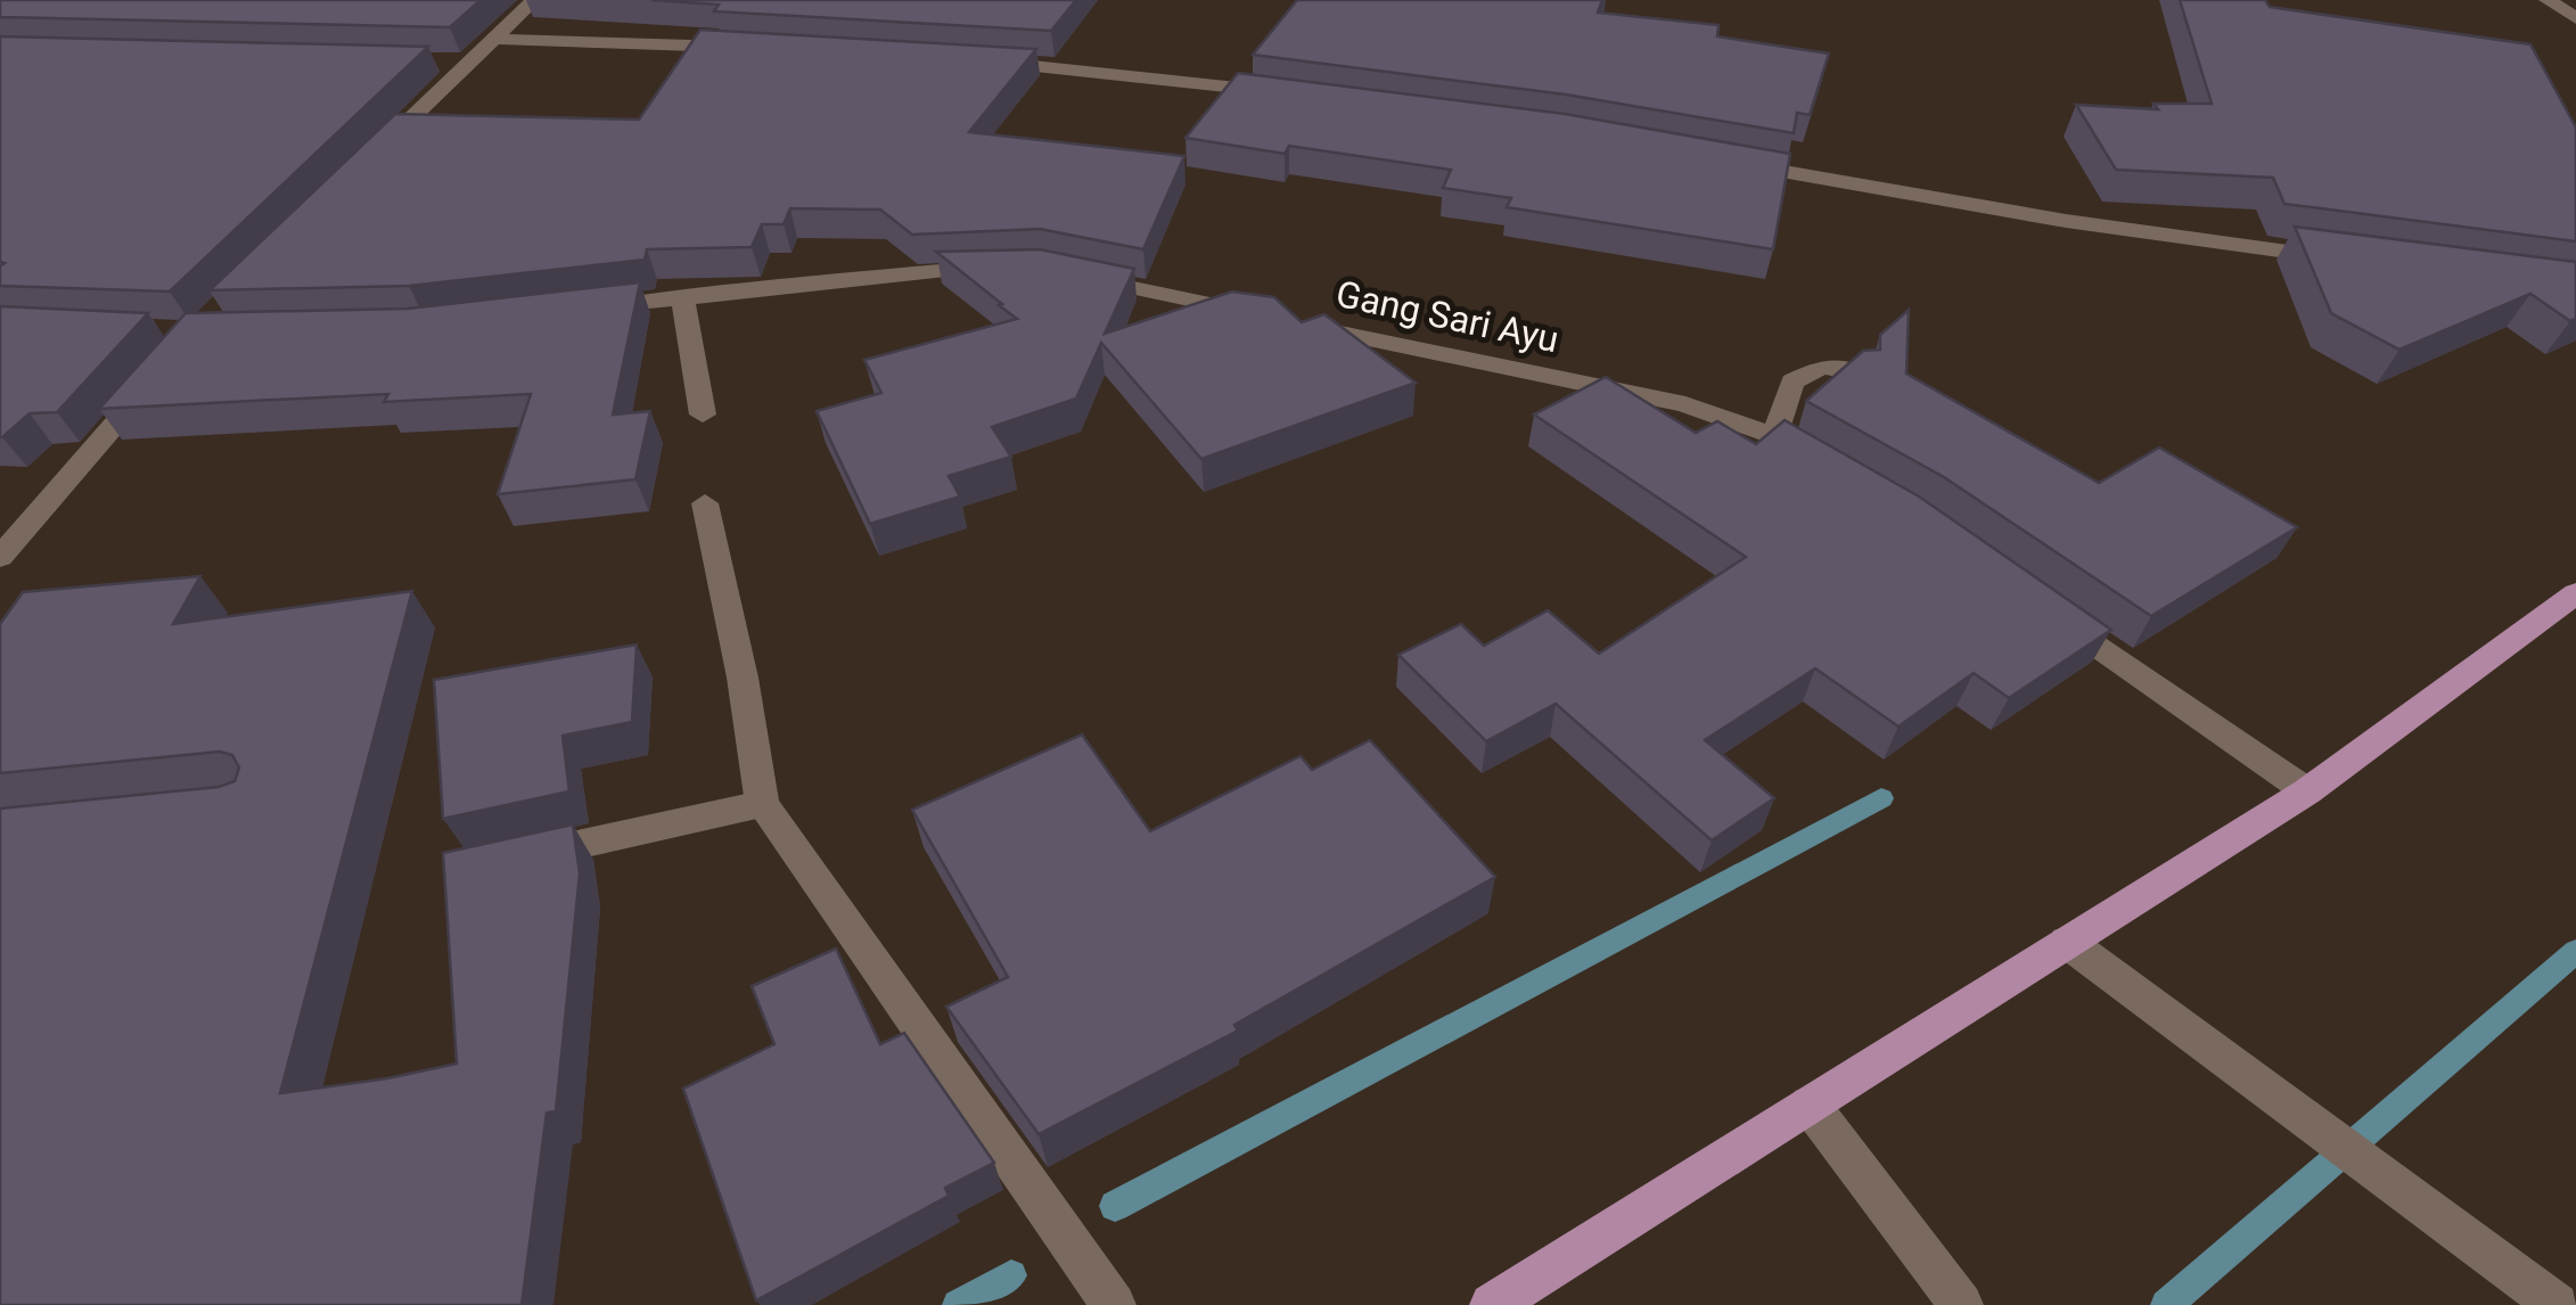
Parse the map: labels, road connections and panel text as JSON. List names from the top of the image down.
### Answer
{
  "streets": {
    "street": ["Gang Sari Ayu"]
  }
}
